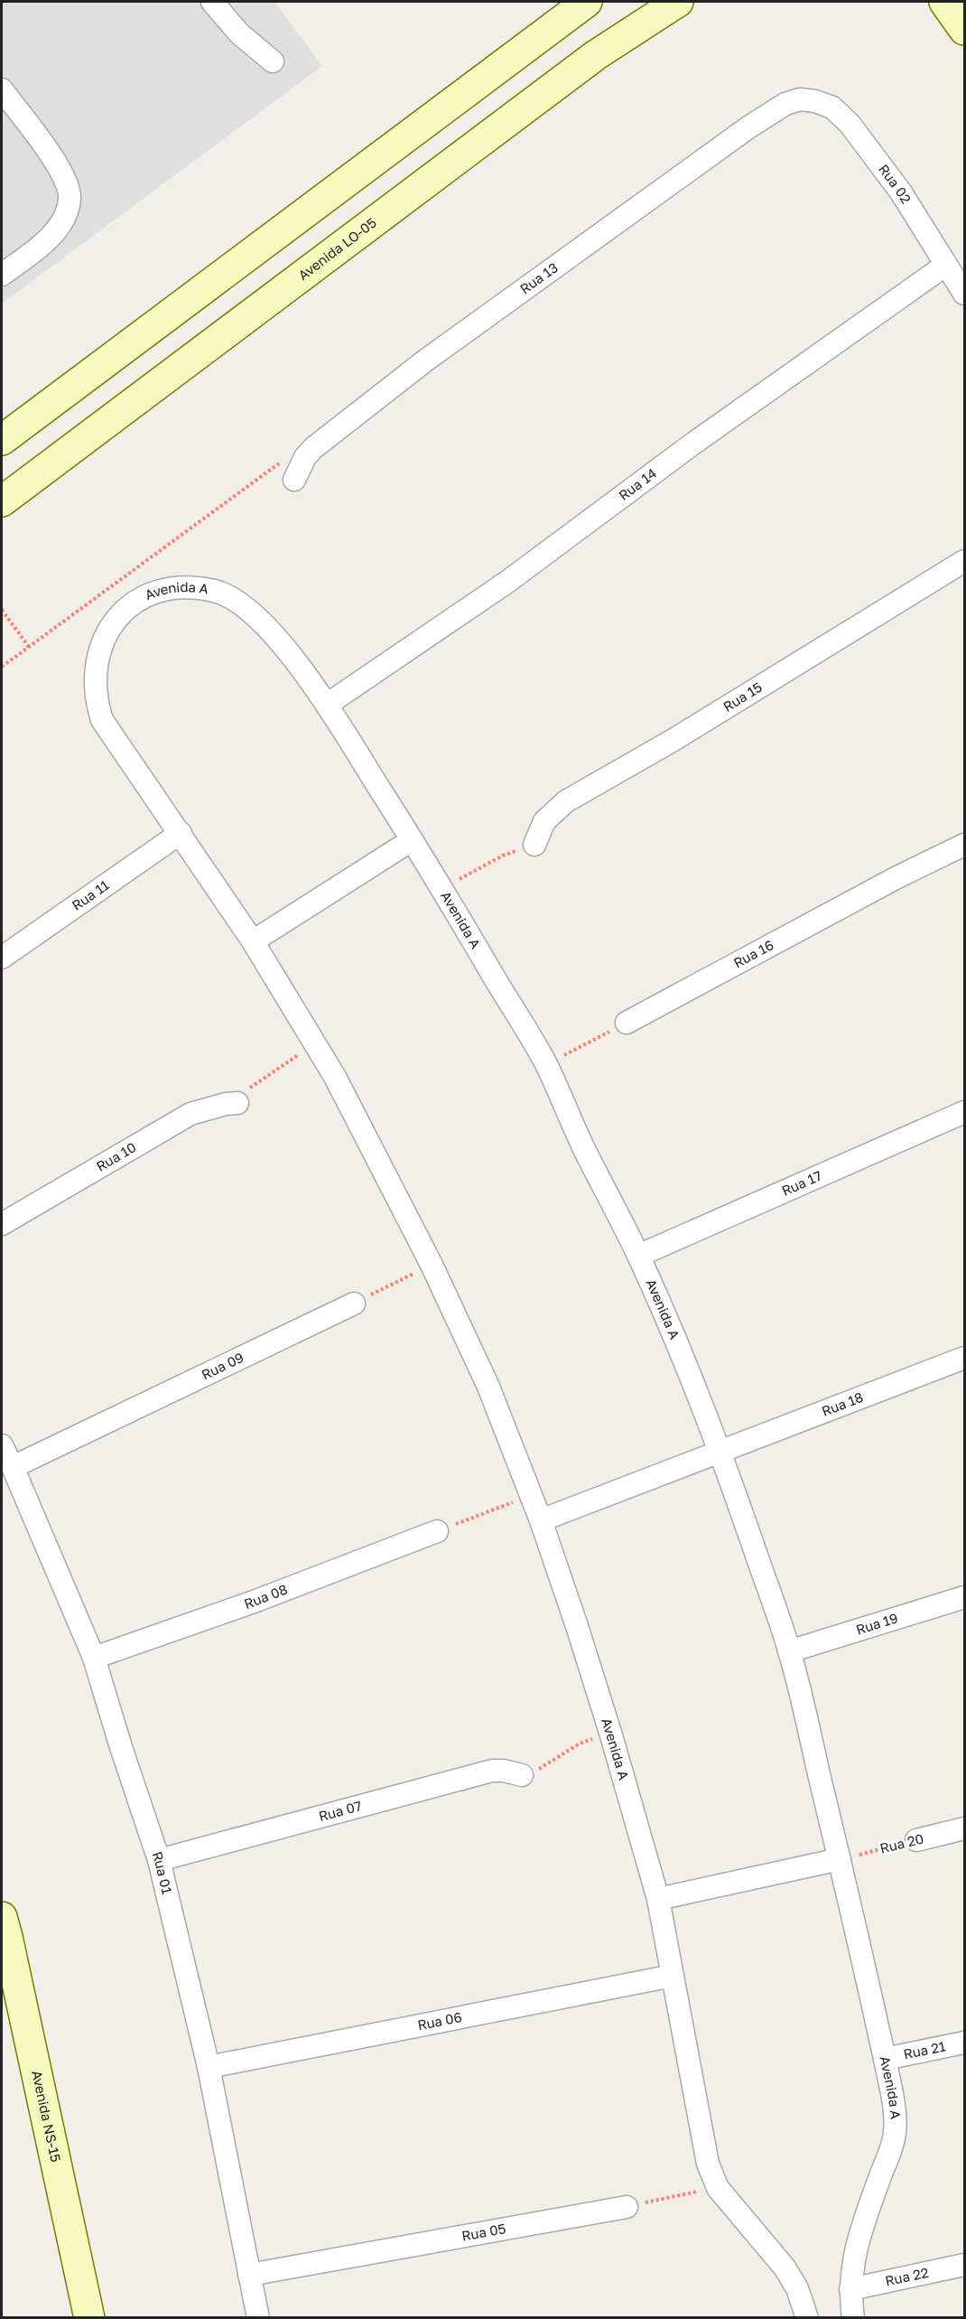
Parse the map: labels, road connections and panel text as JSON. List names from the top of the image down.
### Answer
{
  "streets": {
    "main road": ["Avenida LO-05", "Avenida NS-15"],
    "street": [
      "Rua 02",
      "Rua 13",
      "Rua 14",
      "Avenida A",
      "Rua 15",
      "Rua 11",
      "Rua 16",
      "Rua 10",
      "Rua 17",
      "Rua 09",
      "Rua 18",
      "Rua 08",
      "Rua 19",
      "Rua 07",
      "Rua 20",
      "Rua 01",
      "Rua 06",
      "Rua 21",
      "Rua 05",
      "Rua 22"
    ]
  },
  "crossings": [
    ["Rua 02", "Rua 13"],
    ["Rua 02", "Rua 14"],
    ["Rua 14", "Avenida A"],
    ["Avenida A", "Rua 11"],
    ["Avenida A", "Rua 17"],
    ["Avenida A", "Rua 18"],
    ["Avenida A", "Rua 19"],
    ["Avenida A", "Rua 20"],
    ["Avenida A", "Rua 06"],
    ["Avenida A", "Rua 21"],
    ["Avenida A", "Rua 22"],
    ["Rua 09", "Rua 01"],
    ["Rua 08", "Rua 01"],
    ["Rua 07", "Rua 01"],
    ["Rua 01", "Rua 06"],
    ["Rua 01", "Rua 05"]
  ]
}
